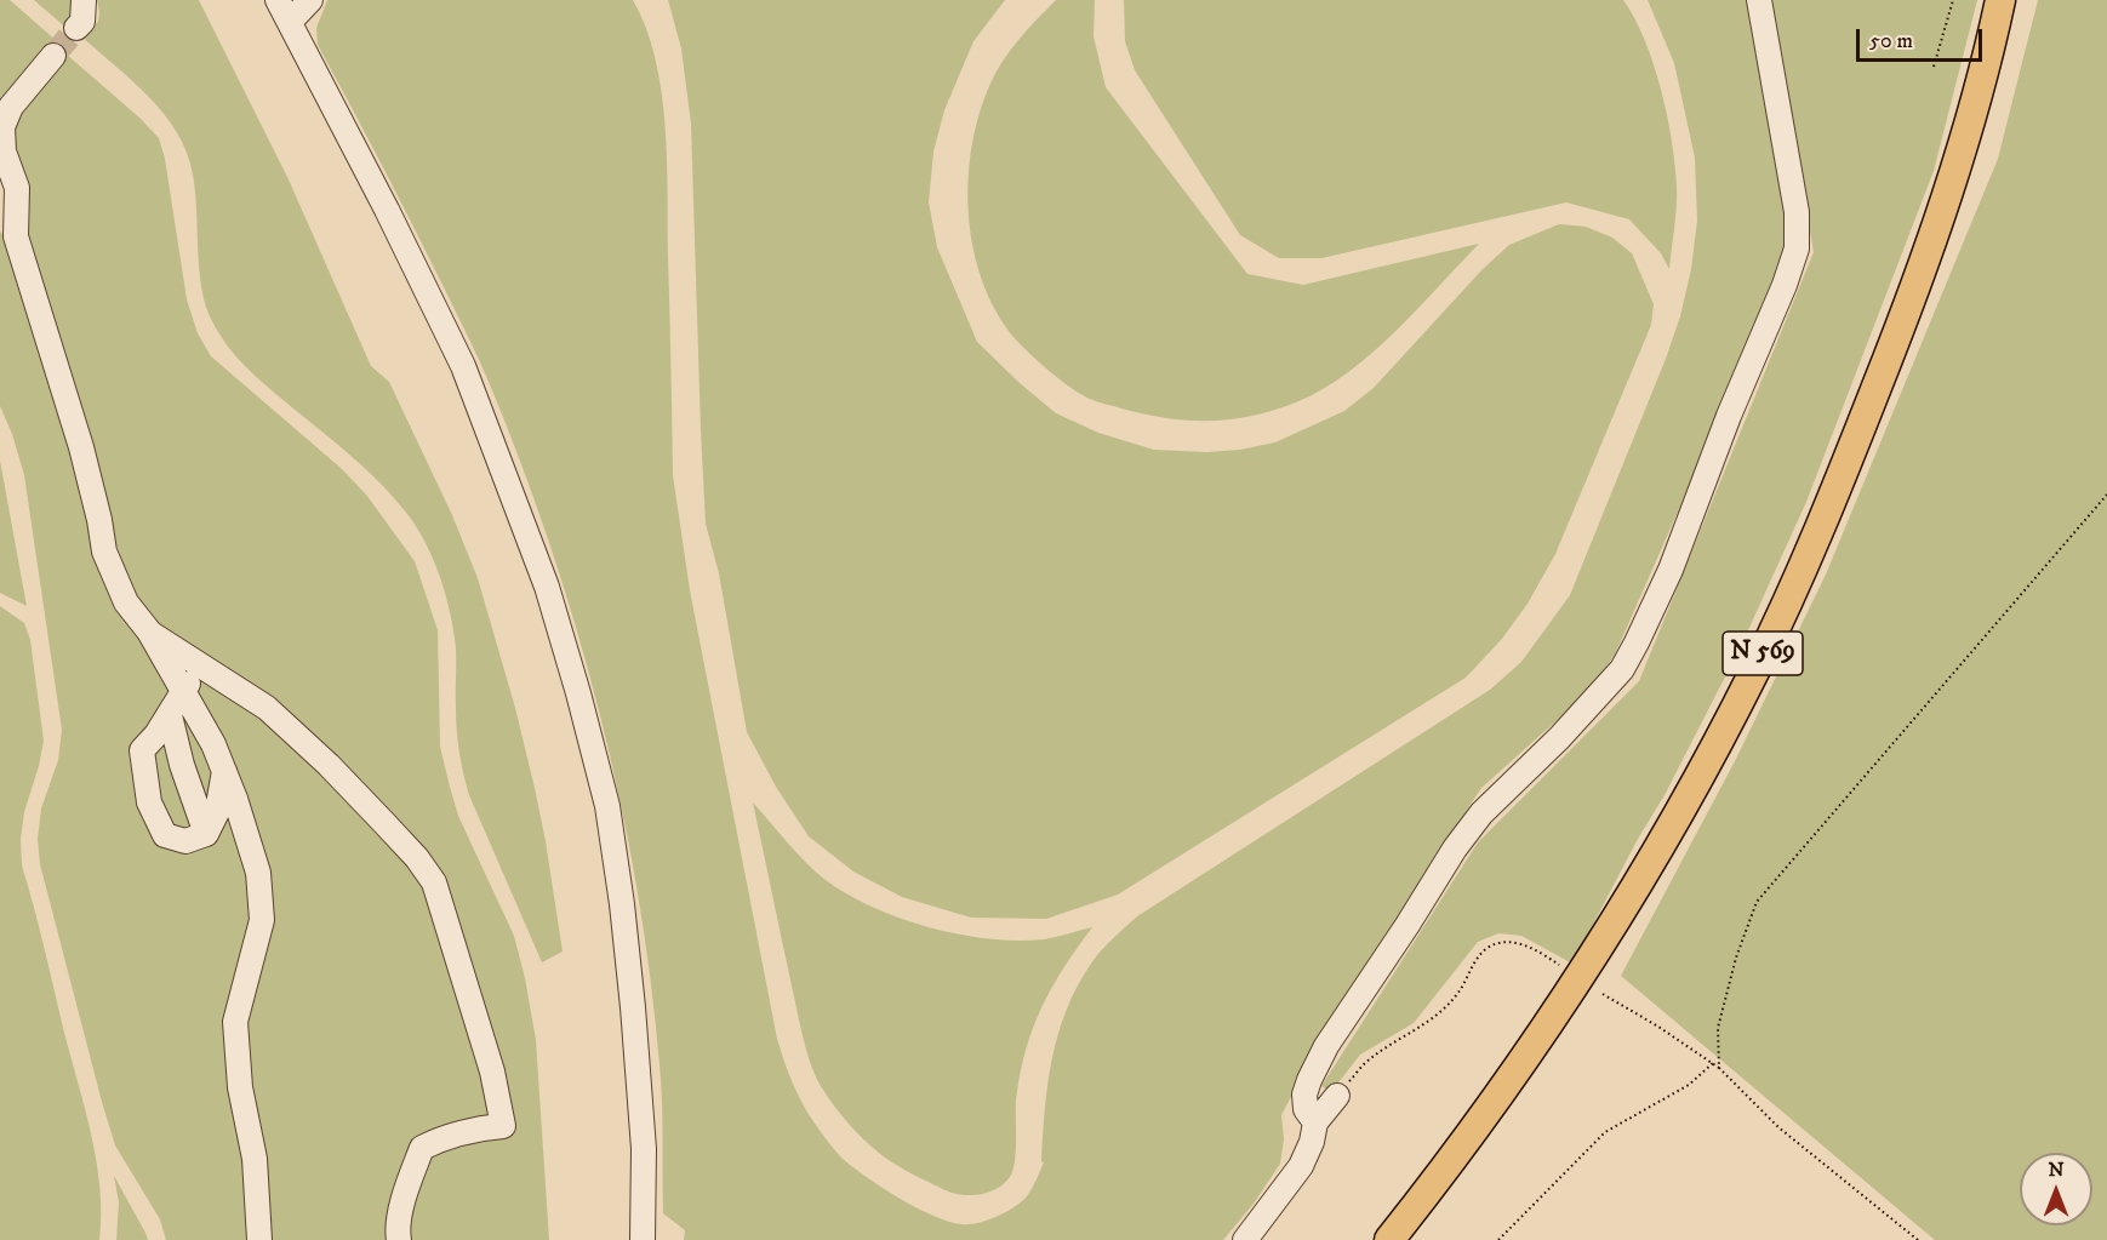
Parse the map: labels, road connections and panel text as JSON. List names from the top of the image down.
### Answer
{
  "streets": {
    "main road": ["N 569"]
  },
  "scale_bar": "50 m",
  "north": "top"
}
